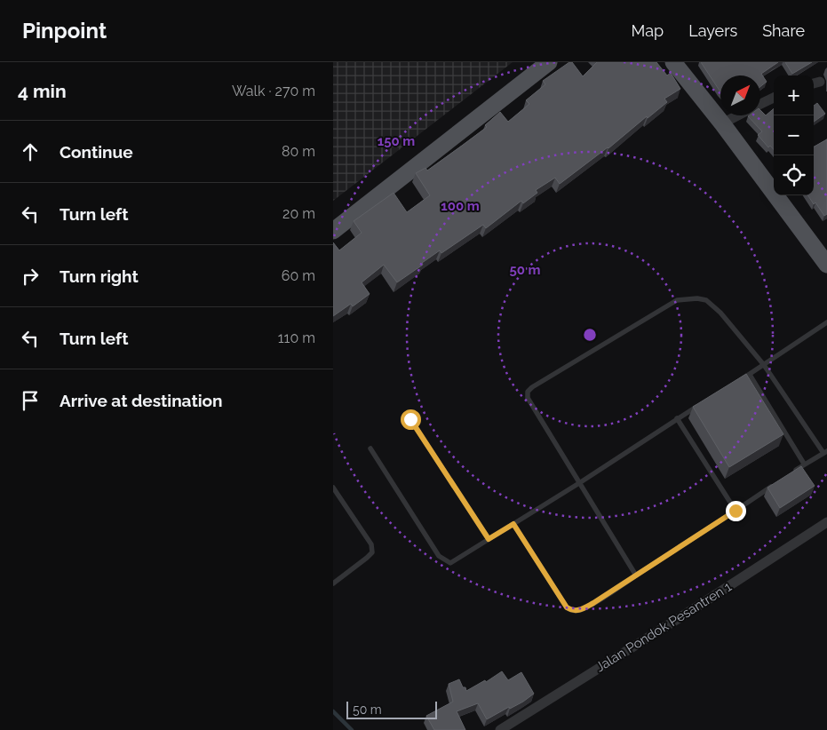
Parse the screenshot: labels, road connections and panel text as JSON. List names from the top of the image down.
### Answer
{
  "streets": {
    "street": ["Jalan Pondok Pesantren 1"]
  },
  "scale_bar": "50 m",
  "north": "top right",
  "page": {
    "header": "Pinpoint",
    "nav": ["Map", "Layers", "Share"],
    "heading": ["4 min", "Walk · 270 m"],
    "map_buttons": ["+", "−"],
    "list": [
      ["Continue", "80 m"],
      ["Turn left", "20 m"],
      ["Turn right", "60 m"],
      ["Turn left", "110 m"],
      "Arrive at destination"
    ],
    "scale": "50 m"
  },
  "rings": ["150 m", "100 m", "50 m"]
}
